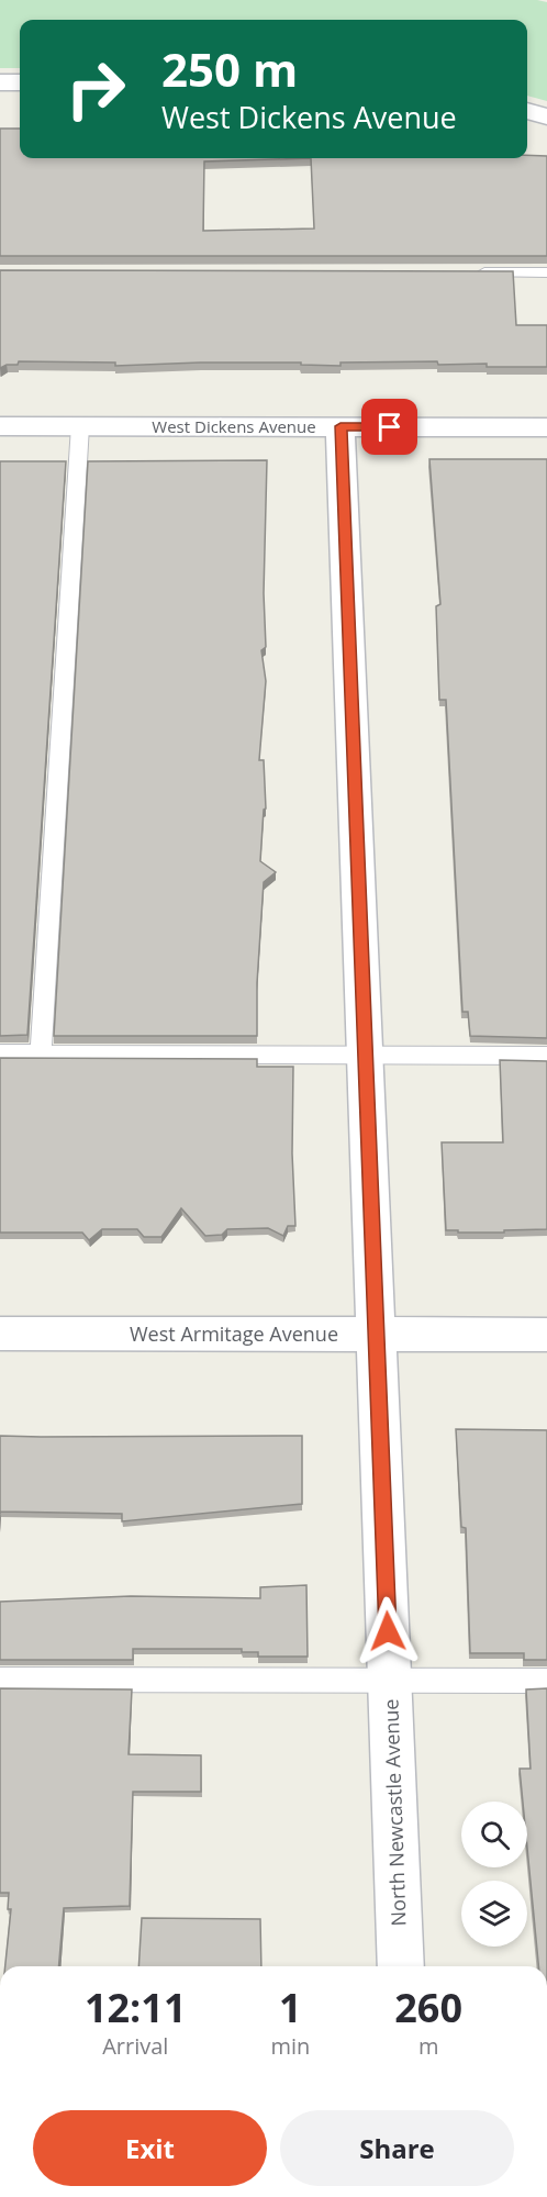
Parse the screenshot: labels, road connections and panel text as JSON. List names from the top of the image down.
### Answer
{
  "streets": {
    "street": ["West Dickens Avenue", "West Armitage Avenue", "North Newcastle Avenue"]
  },
  "crossings": [
    ["West Dickens Avenue", "North Newcastle Avenue"],
    ["West Armitage Avenue", "North Newcastle Avenue"]
  ],
  "page": {
    "turn": ["250 m", "West Dickens Avenue"],
    "eta": [
      "12:11",
      "Arrival",
      "1",
      "min",
      "260",
      "m"
    ],
    "buttons": ["Exit", "Share"]
  }
}
